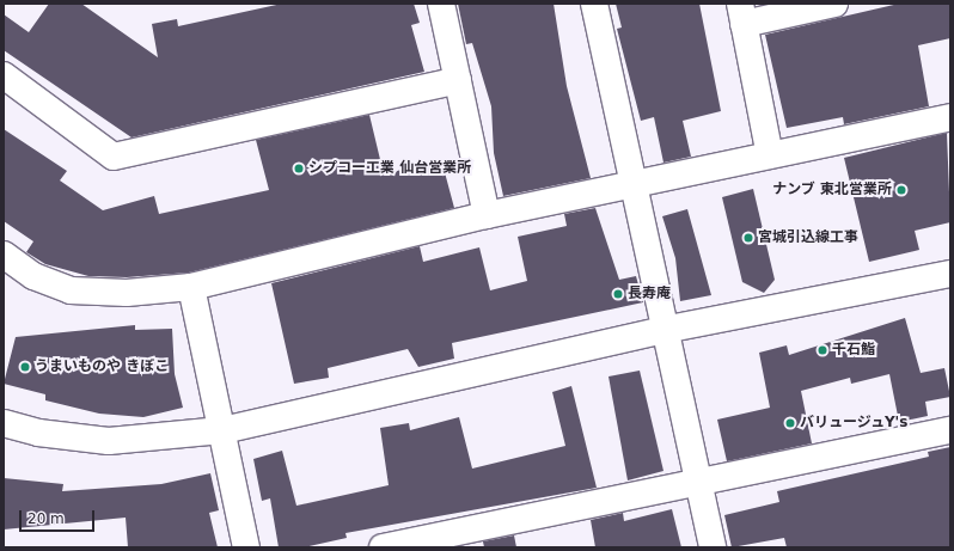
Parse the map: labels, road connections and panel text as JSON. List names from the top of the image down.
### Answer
{
  "places": [
    "シプコー工業 仙台営業所",
    "ナンブ 東北営業所",
    "宮城引込線工事",
    "長寿庵",
    "千石鮨",
    "うまいものや きぼこ",
    "バリュージュY's"
  ],
  "scale_bar": "20 m"
}
